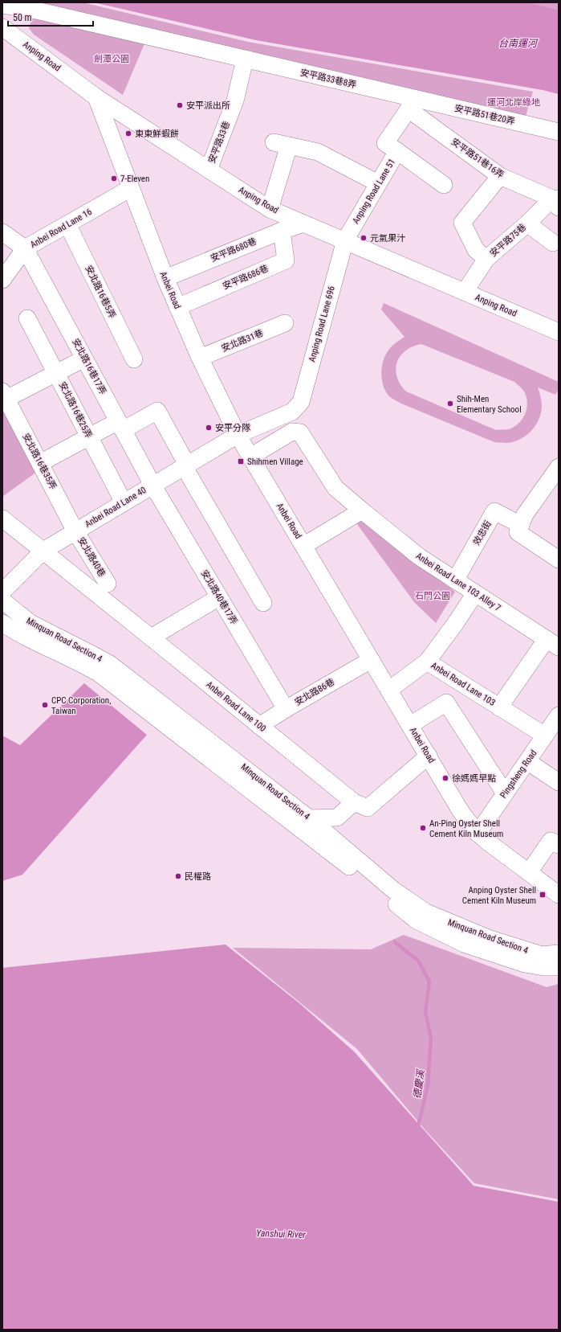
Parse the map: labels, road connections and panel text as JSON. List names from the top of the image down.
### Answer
{
  "streets": {
    "street": [
      "Anping Road",
      "安平路33巷8弄",
      "安平路51巷20弄",
      "安平路33巷",
      "安平路51巷16弄",
      "Anping Road Lane 51",
      "Anbei Road Lane 16",
      "安平路75巷",
      "安平路680巷",
      "安平路686巷",
      "Anbei Road",
      "安北路16巷5弄",
      "Anping Road Lane 696",
      "安北路31巷",
      "安北路16巷17弄",
      "安北路16巷25弄",
      "安北路16巷35弄",
      "Anbei Road Lane 40",
      "效忠街",
      "安北路40巷",
      "Anbei Road Lane 103 Alley 7",
      "安北路40巷17弄",
      "Minquan Road Section 4",
      "Anbei Road Lane 103",
      "安北路86巷",
      "Anbei Road Lane 100",
      "Pingsheng Road"
    ]
  },
  "crossings": [
    ["Anping Road", "安平路33巷"],
    ["Anping Road", "Anping Road Lane 51"],
    ["Anping Road", "安平路75巷"],
    ["Anping Road", "安平路680巷"],
    ["Anping Road", "Anbei Road"],
    ["Anping Road", "Anping Road Lane 696"],
    ["安平路33巷8弄", "安平路51巷20弄"],
    ["安平路33巷8弄", "安平路33巷"],
    ["安平路33巷8弄", "安平路51巷16弄"],
    ["安平路33巷8弄", "Anping Road Lane 51"],
    ["安平路51巷20弄", "安平路51巷16弄"],
    ["安平路51巷20弄", "Anping Road Lane 51"],
    ["安平路51巷16弄", "Anping Road Lane 51"],
    ["安平路51巷16弄", "安平路75巷"],
    ["Anping Road Lane 51", "Anping Road Lane 696"],
    ["Anbei Road Lane 16", "Anbei Road"],
    ["Anbei Road Lane 16", "安北路16巷5弄"],
    ["Anbei Road Lane 16", "安北路16巷17弄"],
    ["安平路680巷", "安平路686巷"],
    ["安平路680巷", "Anbei Road"],
    ["安平路686巷", "Anbei Road"],
    ["Anbei Road", "安北路31巷"],
    ["Anbei Road", "Anbei Road Lane 40"],
    ["Anbei Road", "Anbei Road Lane 103 Alley 7"],
    ["Anbei Road", "Anbei Road Lane 103"],
    ["Anbei Road", "安北路86巷"],
    ["Anbei Road", "Anbei Road Lane 100"],
    ["Anbei Road", "Pingsheng Road"],
    ["Anping Road Lane 696", "Anbei Road Lane 40"],
    ["安北路16巷17弄", "Anbei Road Lane 40"],
    ["安北路16巷17弄", "安北路40巷17弄"],
    ["安北路16巷25弄", "Anbei Road Lane 40"],
    ["安北路16巷35弄", "Anbei Road Lane 40"],
    ["安北路16巷35弄", "安北路40巷"],
    ["Anbei Road Lane 40", "安北路40巷"],
    ["Anbei Road Lane 40", "安北路40巷17弄"],
    ["Anbei Road Lane 40", "Anbei Road Lane 100"],
    ["效忠街", "Anbei Road Lane 103 Alley 7"],
    ["Anbei Road Lane 103 Alley 7", "Anbei Road Lane 103"],
    ["安北路40巷17弄", "安北路86巷"],
    ["Anbei Road Lane 103", "Pingsheng Road"],
    ["安北路86巷", "Anbei Road Lane 100"]
  ],
  "water": ["台南運河", "德慶溪", "Yanshui River"],
  "parks": ["劍潭公園", "運河北岸綠地", "石門公園"],
  "places": {
    "other": [
      "安平派出所",
      "東東鮮蝦餅",
      "7-Eleven",
      "元氣果汁",
      "Shih-Men Elementary School",
      "安平分隊",
      "CPC Corporation, Taiwan",
      "徐媽媽早點",
      "An-Ping Oyster Shell Cement Kiln Museum",
      "民權路"
    ],
    "transit": ["Shihmen Village", "Anping Oyster Shell Cement Kiln Museum"]
  },
  "scale_bar": "50 m"
}
